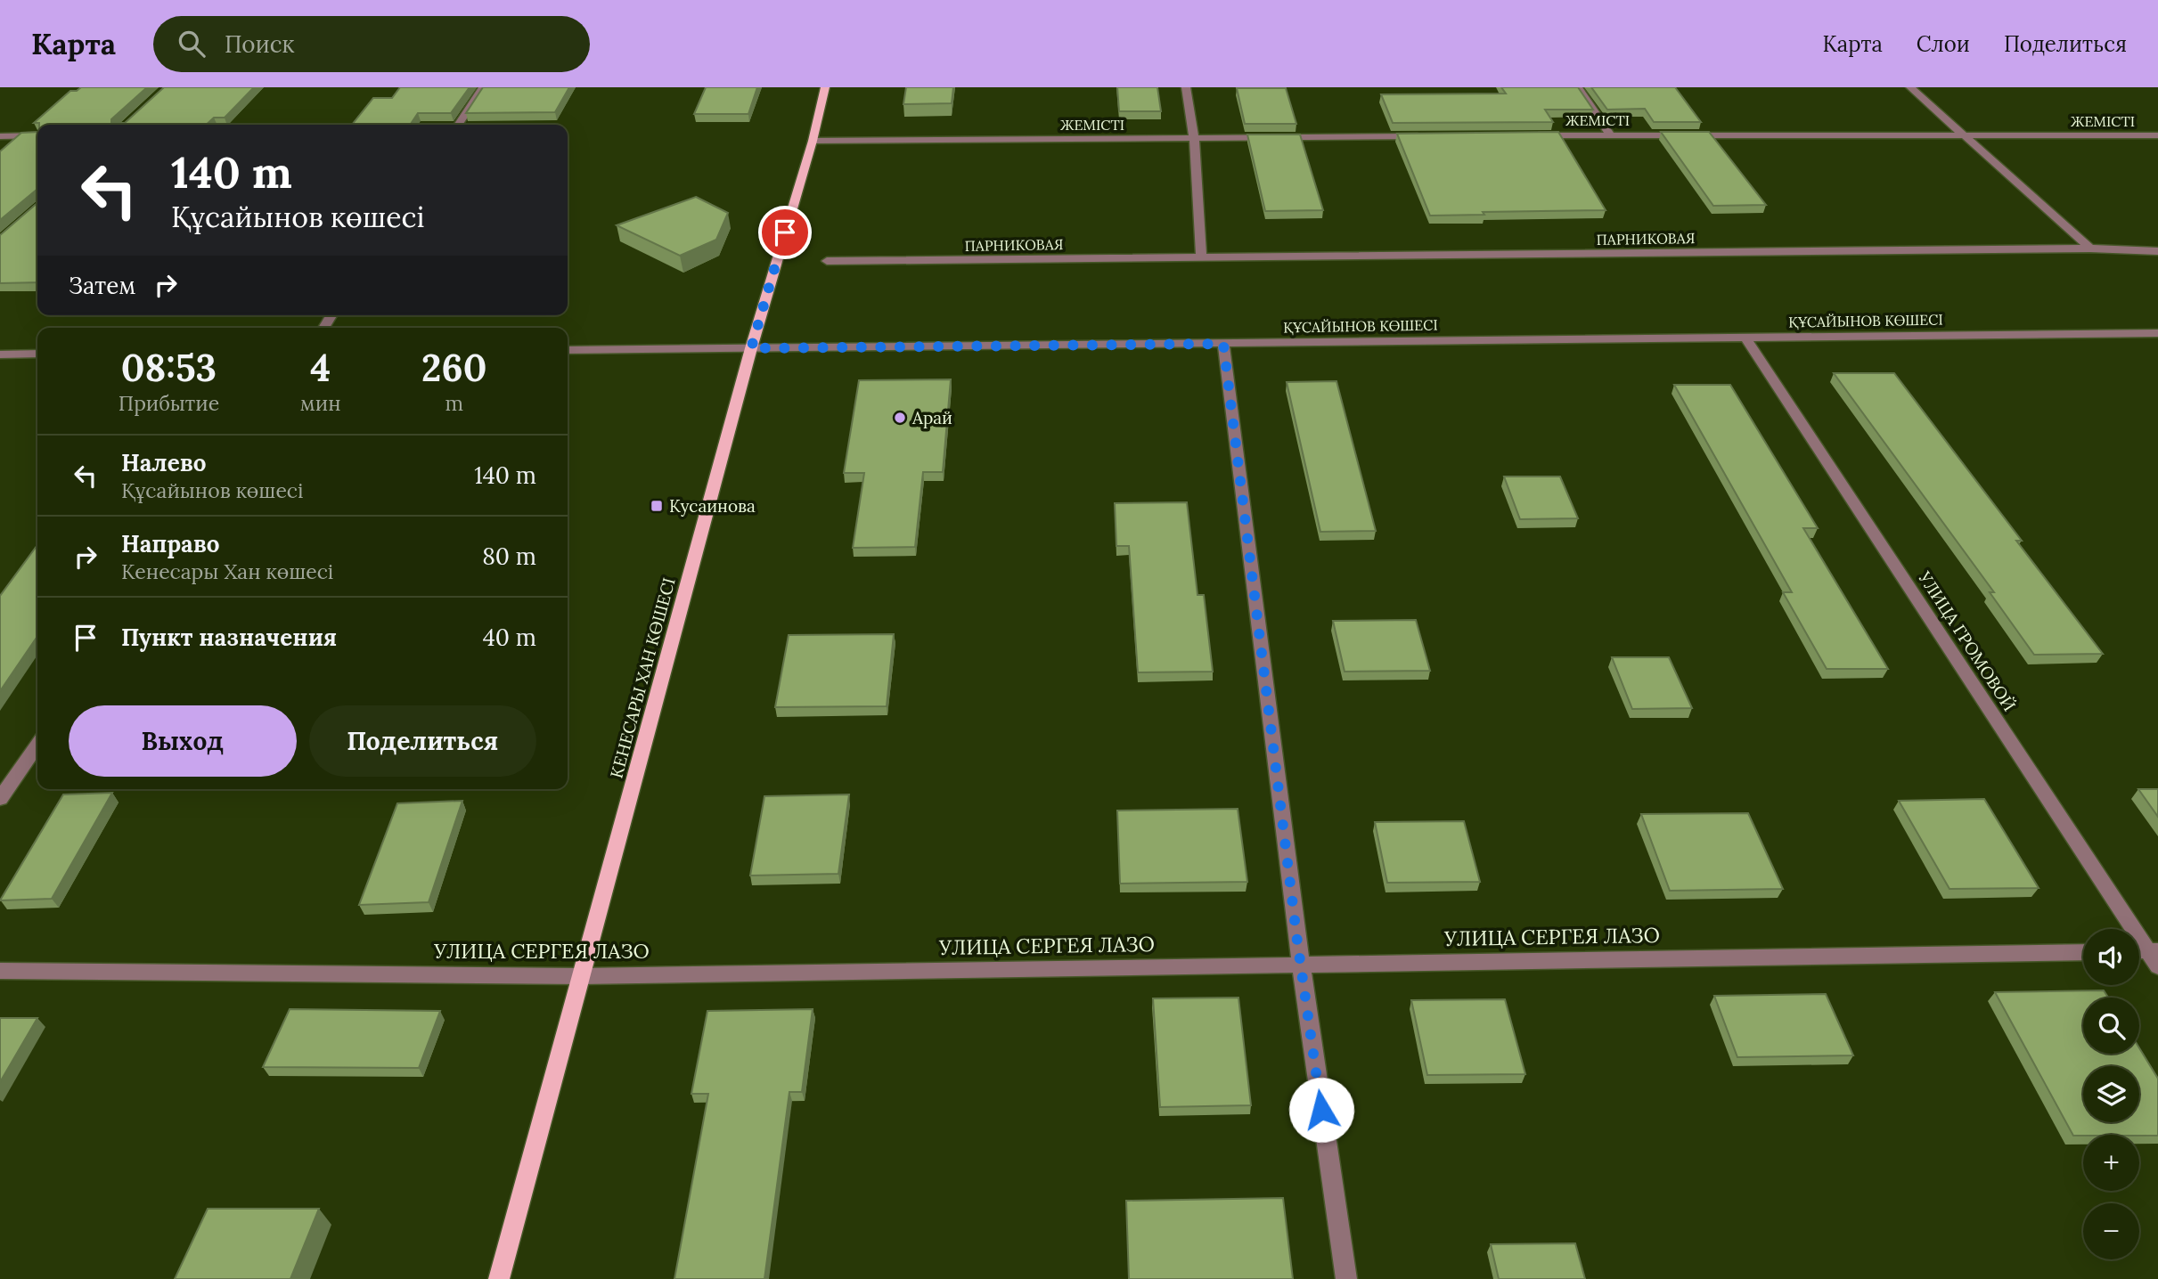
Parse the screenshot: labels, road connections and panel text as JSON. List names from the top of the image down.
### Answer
{
  "streets": {
    "main road": ["КЕНЕСАРЫ ХАН КӨШЕСІ"],
    "street": [
      "ЖЕМІСТІ",
      "ПАРНИКОВАЯ",
      "ҚҰСАЙЫНОВ КӨШЕСІ",
      "УЛИЦА ГРОМОВОЙ",
      "УЛИЦА СЕРГЕЯ ЛАЗО"
    ]
  },
  "crossings": [
    ["ЖЕМІСТІ", "КЕНЕСАРЫ ХАН КӨШЕСІ"],
    ["ҚҰСАЙЫНОВ КӨШЕСІ", "УЛИЦА ГРОМОВОЙ"],
    ["ҚҰСАЙЫНОВ КӨШЕСІ", "КЕНЕСАРЫ ХАН КӨШЕСІ"],
    ["КЕНЕСАРЫ ХАН КӨШЕСІ", "УЛИЦА СЕРГЕЯ ЛАЗО"]
  ],
  "places": {
    "other": ["Арай"],
    "transit": ["Кусаинова"]
  },
  "page": {
    "header": "Карта",
    "search": "Поиск",
    "nav": ["Карта", "Слои", "Поделиться"],
    "turn": ["140 m", "Құсайынов көшесі"],
    "then": "Затем",
    "eta": [
      "08:53",
      "Прибытие",
      "4",
      "мин",
      "260",
      "m"
    ],
    "list": [
      {
        "name": "Налево",
        "note": "Құсайынов көшесі",
        "value": "140 m"
      },
      {
        "name": "Направо",
        "note": "Кенесары Хан көшесі",
        "value": "80 m"
      },
      {
        "name": "Пункт назначения",
        "value": "40 m"
      }
    ],
    "buttons": ["Выход", "Поделиться"],
    "map_buttons": ["+", "−"]
  }
}
